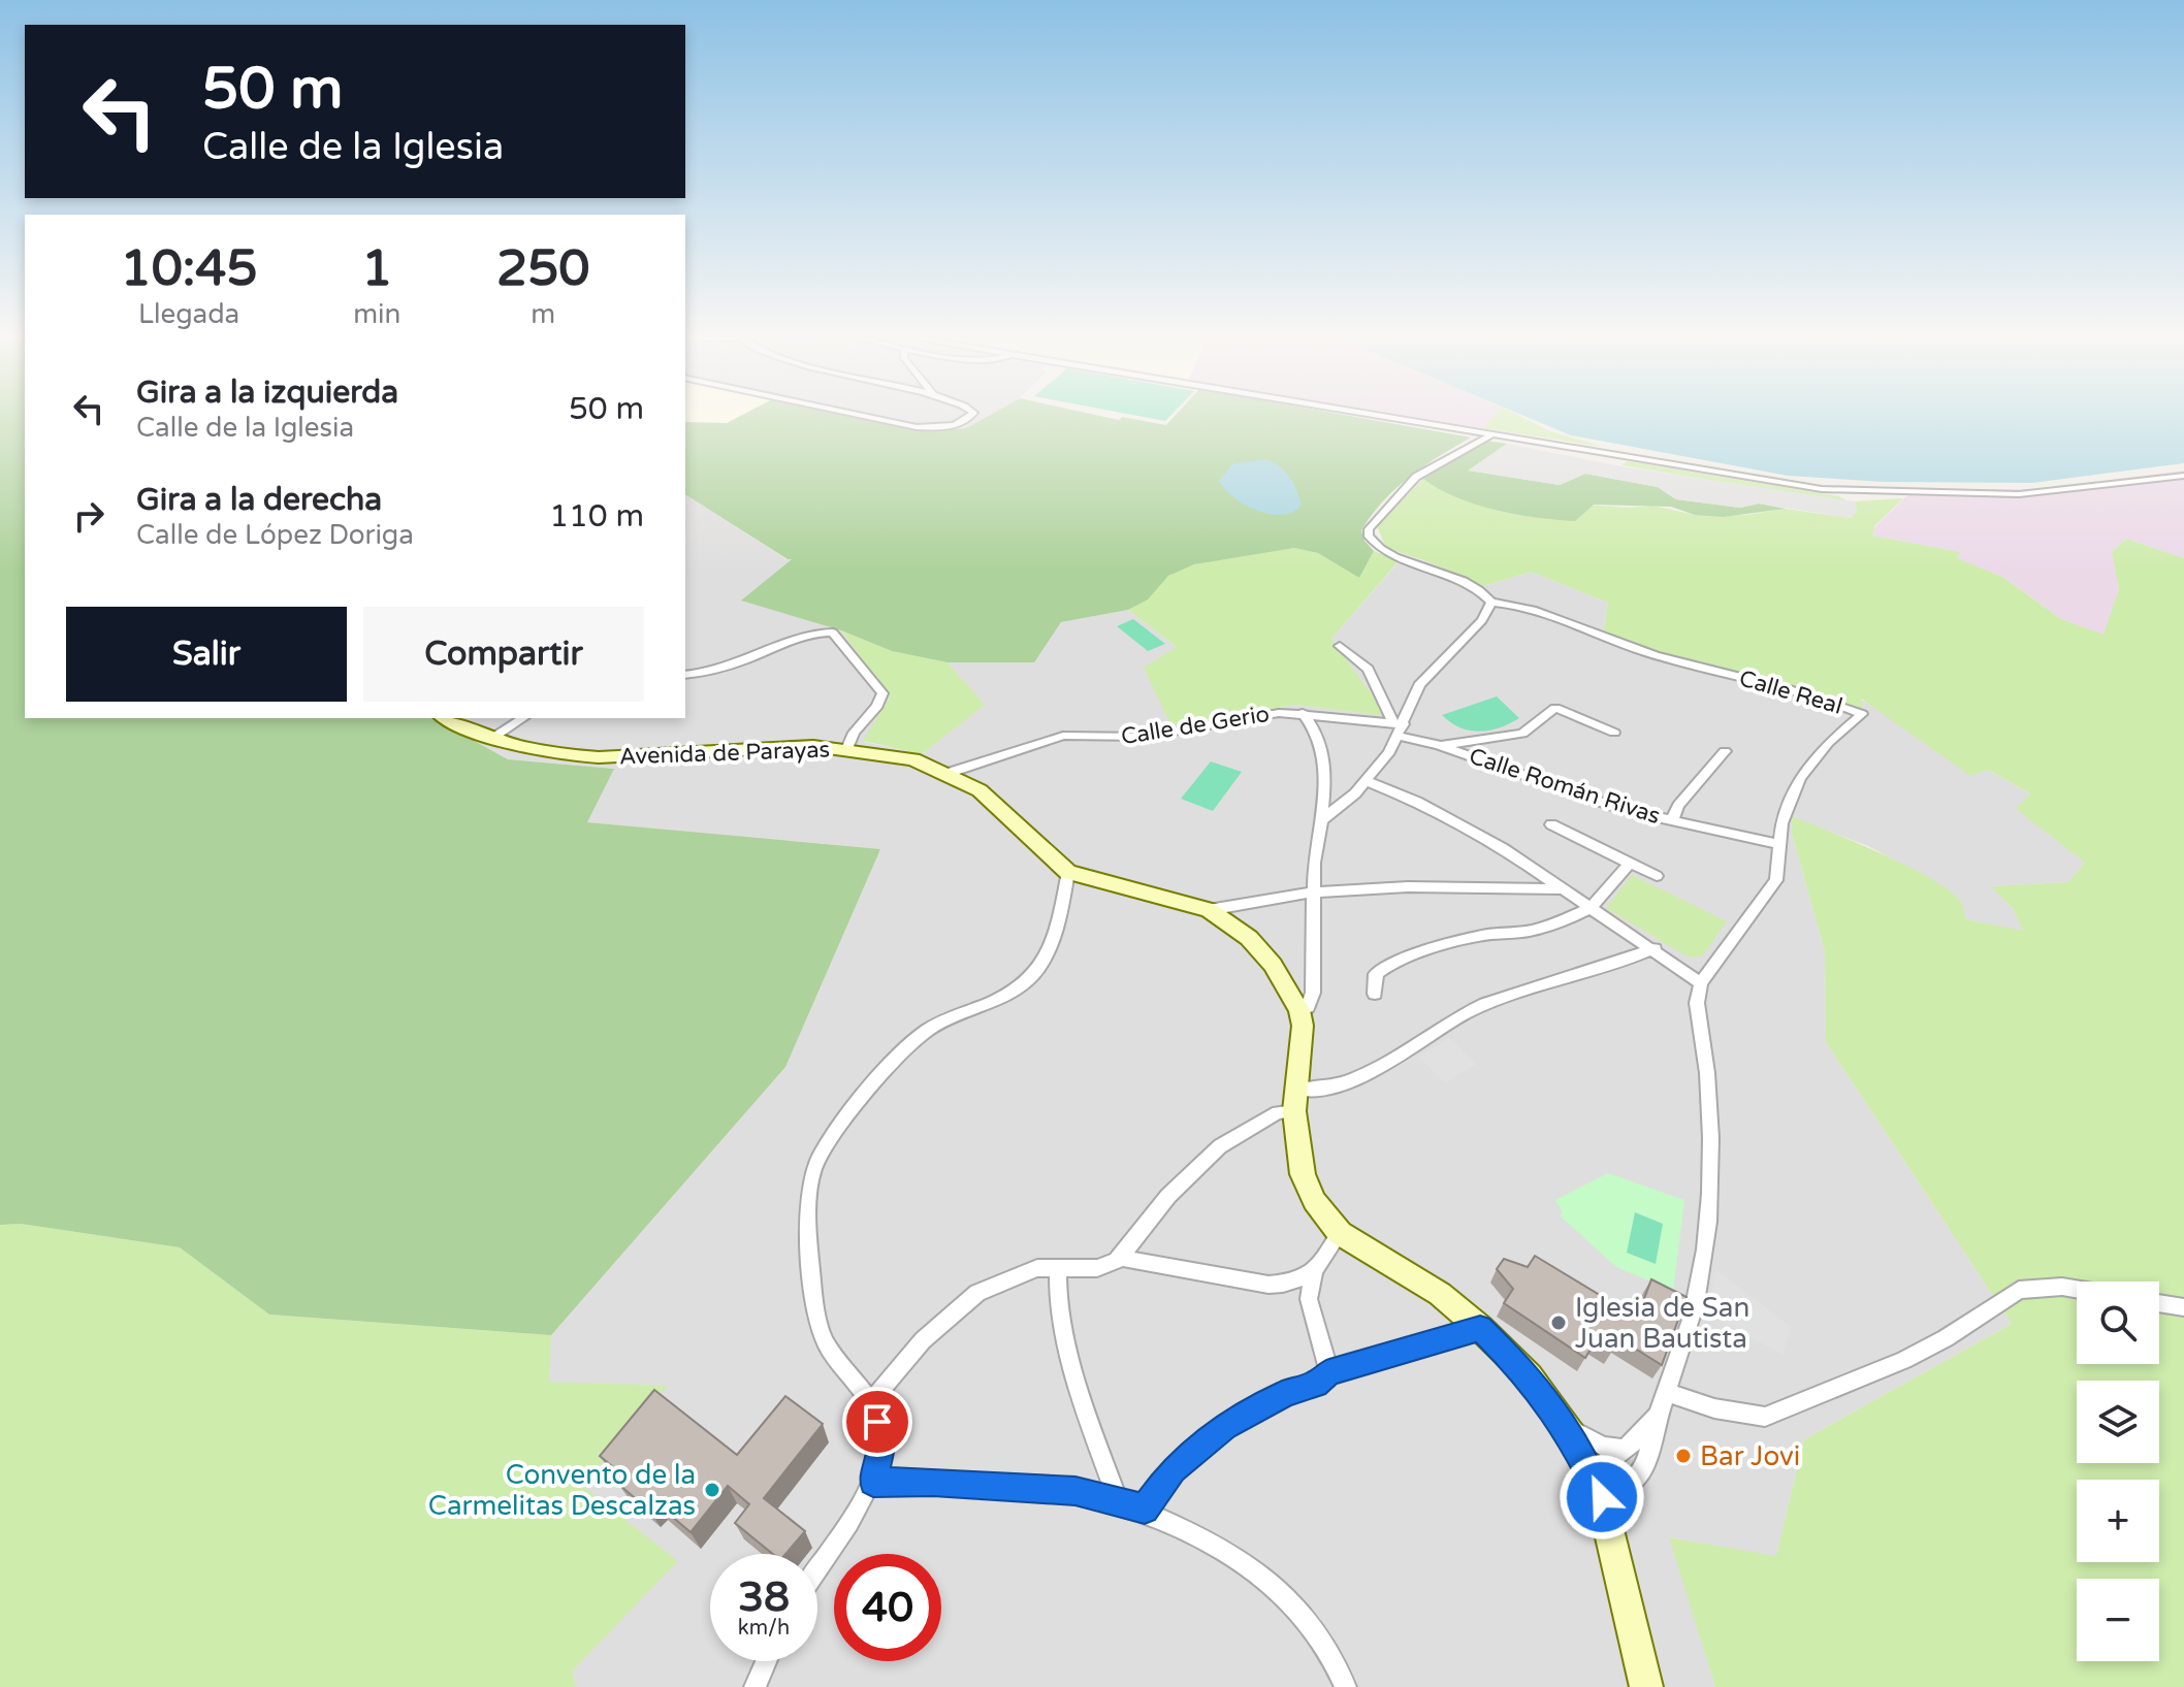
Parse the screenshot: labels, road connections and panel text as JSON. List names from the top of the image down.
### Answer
{
  "streets": {
    "street": [
      "Calle Real",
      "Calle de Gerio",
      "Avenida de Parayas",
      "Calle Román Rivas"
    ]
  },
  "crossings": [
    ["Calle Real", "Calle Román Rivas"],
    ["Calle de Gerio", "Avenida de Parayas"],
    ["Calle de Gerio", "Calle Román Rivas"]
  ],
  "places": ["Iglesia de San Juan Bautista", "Bar Jovi", "Convento de la Carmelitas Descalzas"],
  "page": {
    "turn": ["50 m", "Calle de la Iglesia"],
    "eta": [
      "10:45",
      "Llegada",
      "1",
      "min",
      "250",
      "m"
    ],
    "list": [
      {
        "name": "Gira a la izquierda",
        "note": "Calle de la Iglesia",
        "value": "50 m"
      },
      {
        "name": "Gira a la derecha",
        "note": "Calle de López Doriga",
        "value": "110 m"
      }
    ],
    "buttons": ["Salir", "Compartir"],
    "map_buttons": ["+", "−"],
    "speed": "38 km/h",
    "limit": "40"
  }
}
